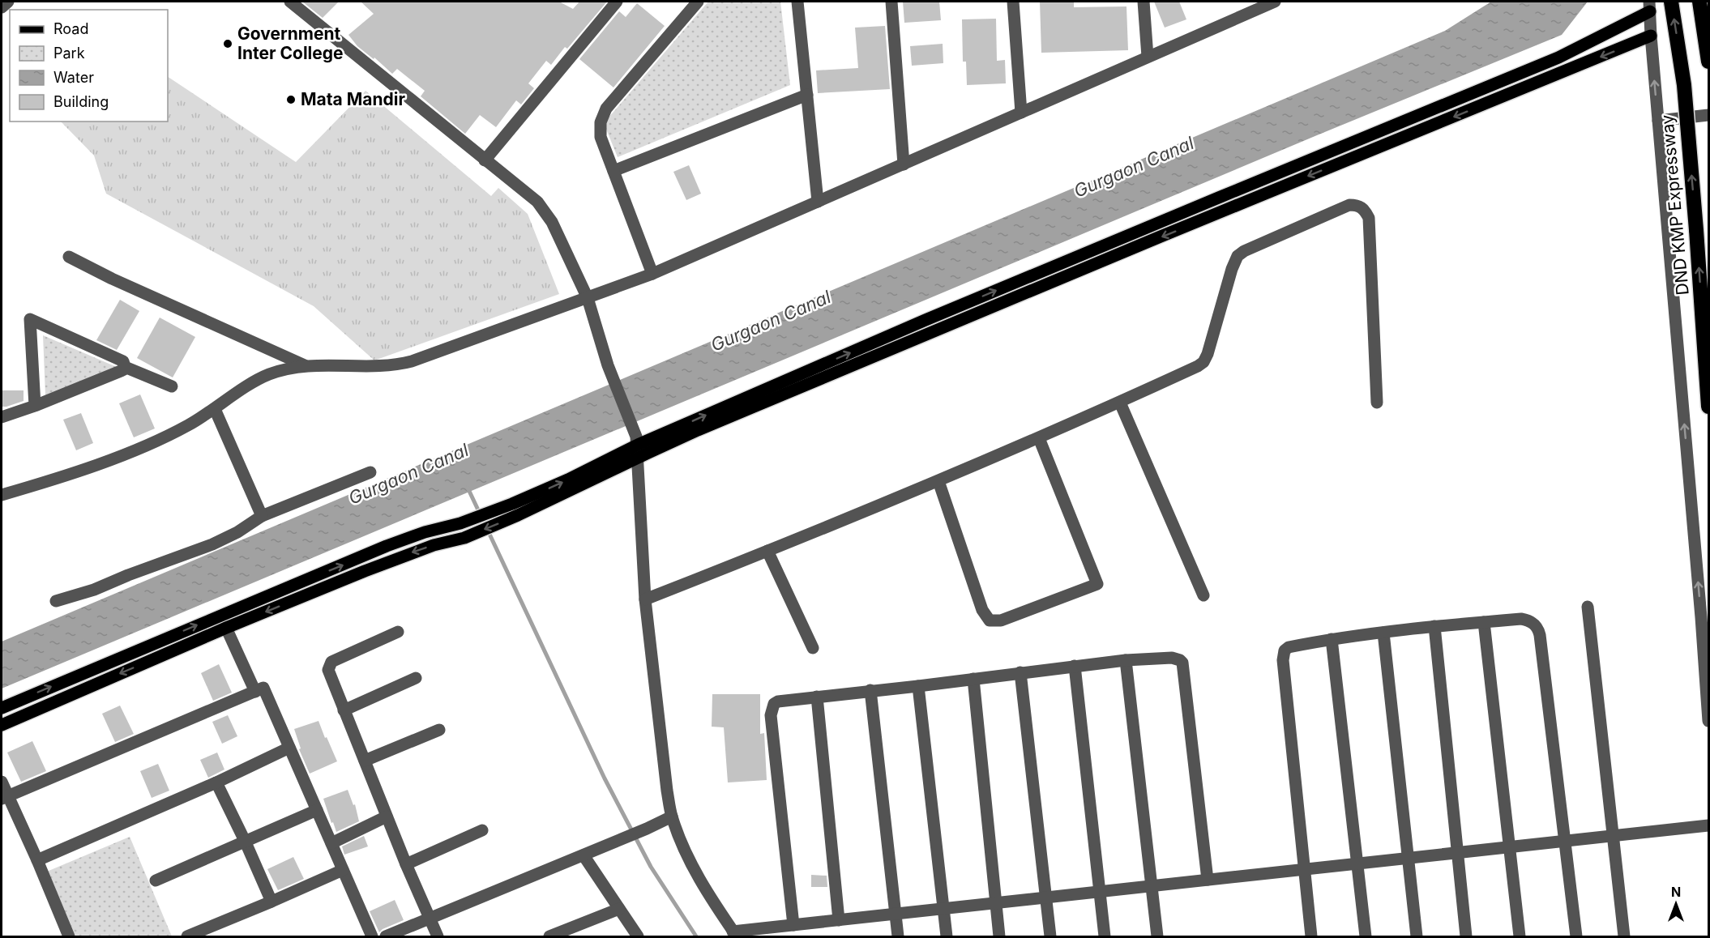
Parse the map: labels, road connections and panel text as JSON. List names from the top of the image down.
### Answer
{
  "streets": {
    "highway": ["DND KMP Expressway"]
  },
  "one_way": ["DND KMP Expressway"],
  "water": ["Gurgaon Canal"],
  "places": ["Government Inter College", "Mata Mandir"],
  "legend": [
    "Road",
    "Park",
    "Water",
    "Building"
  ],
  "north": "top"
}
